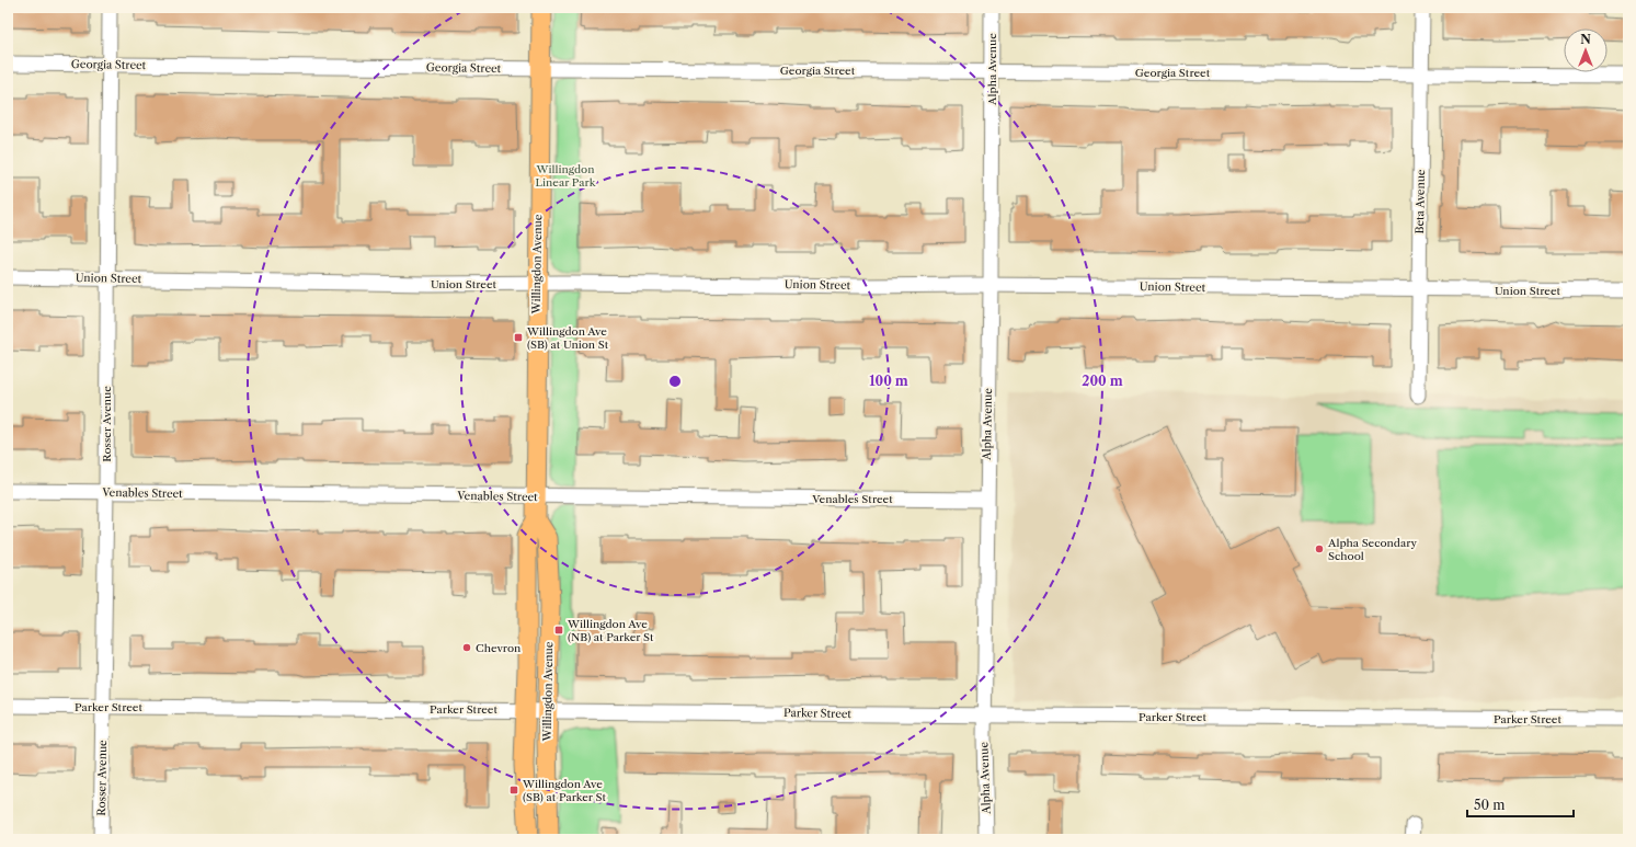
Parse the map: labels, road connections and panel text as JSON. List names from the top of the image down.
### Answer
{
  "streets": {
    "main road": ["Willingdon Avenue"],
    "street": [
      "Georgia Street",
      "Alpha Avenue",
      "Beta Avenue",
      "Union Street",
      "Rosser Avenue",
      "Venables Street",
      "Parker Street"
    ]
  },
  "crossings": [
    ["Georgia Street", "Alpha Avenue"],
    ["Georgia Street", "Beta Avenue"],
    ["Georgia Street", "Willingdon Avenue"],
    ["Georgia Street", "Rosser Avenue"],
    ["Alpha Avenue", "Union Street"],
    ["Alpha Avenue", "Venables Street"],
    ["Alpha Avenue", "Parker Street"],
    ["Beta Avenue", "Union Street"],
    ["Willingdon Avenue", "Union Street"],
    ["Willingdon Avenue", "Venables Street"],
    ["Willingdon Avenue", "Parker Street"],
    ["Union Street", "Rosser Avenue"],
    ["Rosser Avenue", "Venables Street"],
    ["Rosser Avenue", "Parker Street"]
  ],
  "parks": ["Willingdon Linear Park"],
  "places": {
    "transit": ["Willingdon Ave (SB) at Union St", "Willingdon Ave (NB) at Parker St", "Willingdon Ave (SB) at Parker St"],
    "other": ["Alpha Secondary School", "Chevron"]
  },
  "scale_bar": "50 m",
  "north": "top",
  "rings": ["100 m", "200 m"]
}
